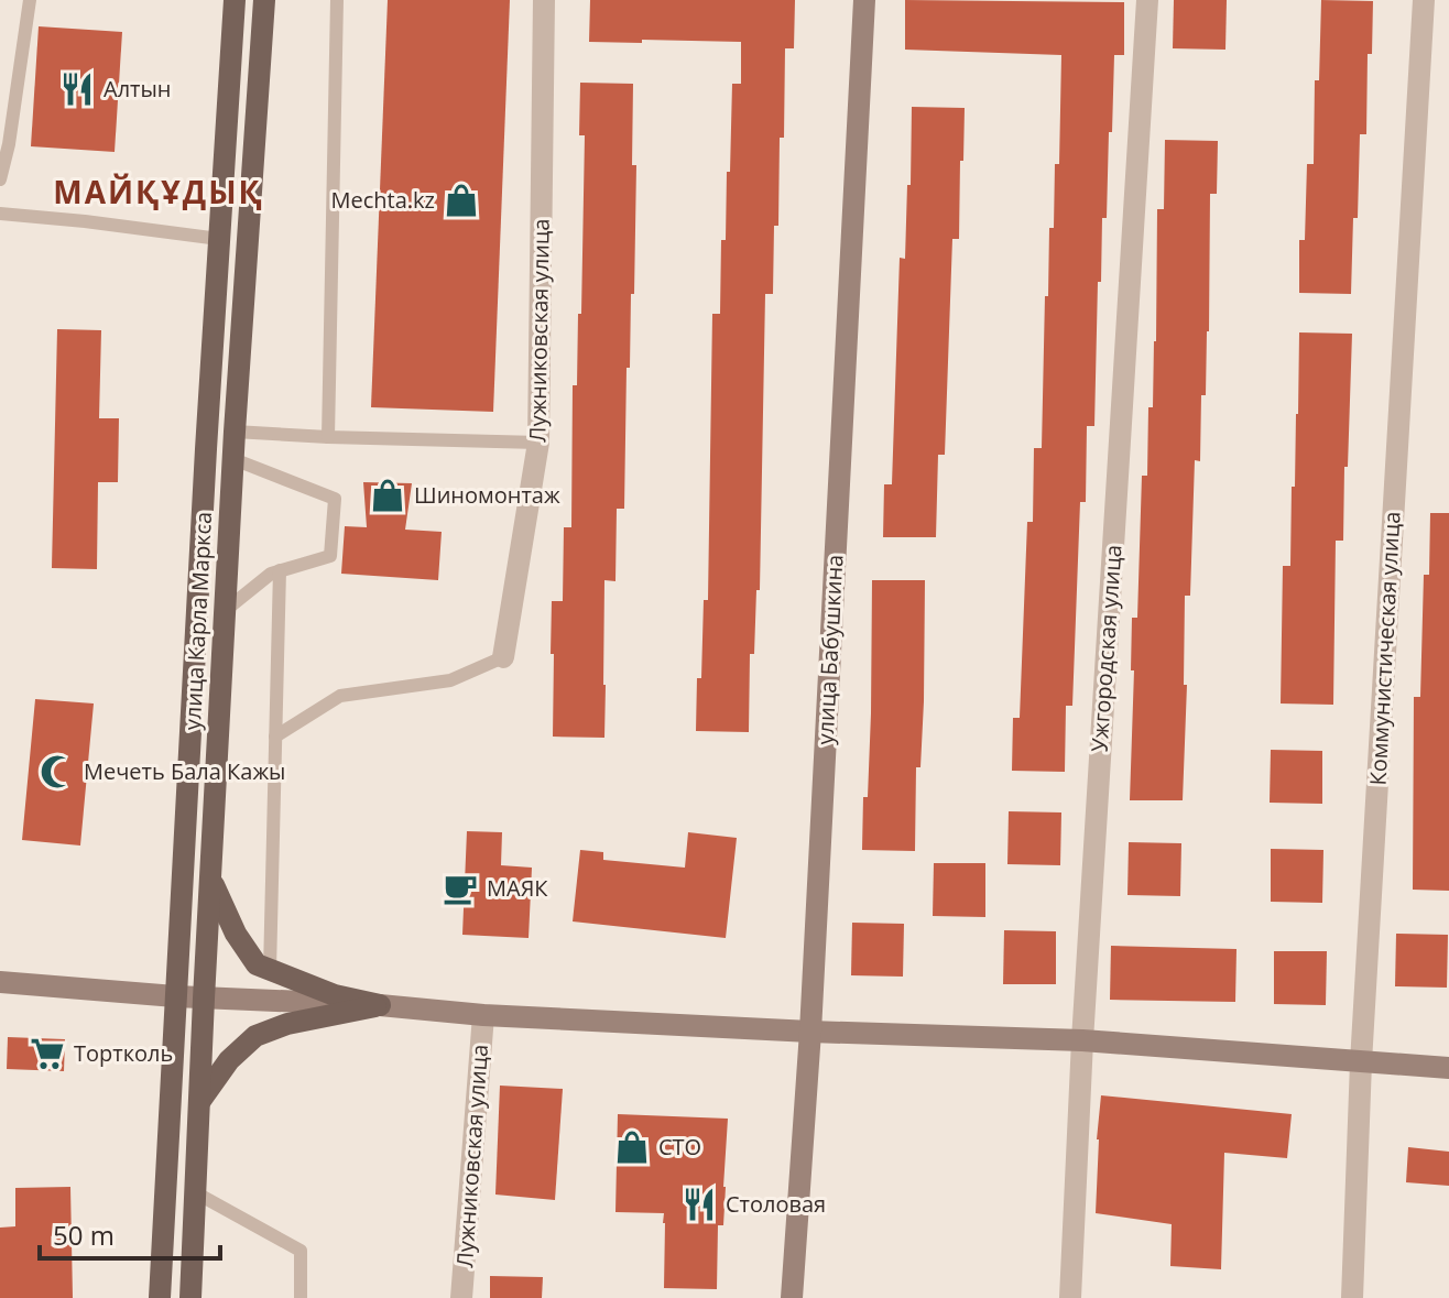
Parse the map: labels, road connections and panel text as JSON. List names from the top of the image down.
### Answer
{
  "streets": {
    "main road": ["улица Карла Маркса", "улица Бабушкина"],
    "street": ["Лужниковская улица", "Ужгородская улица", "Коммунистическая улица"]
  },
  "districts": ["МАЙҚҰДЫҚ"],
  "places": {
    "restaurant": ["Алтын", "Столовая"],
    "shop": ["Mechta.kz", "Шиномонтаж", "СТО"],
    "mosque": ["Мечеть Бала Кажы"],
    "cafe": ["МАЯК"],
    "supermarket": ["Тортколь"]
  },
  "scale_bar": "50 m"
}
